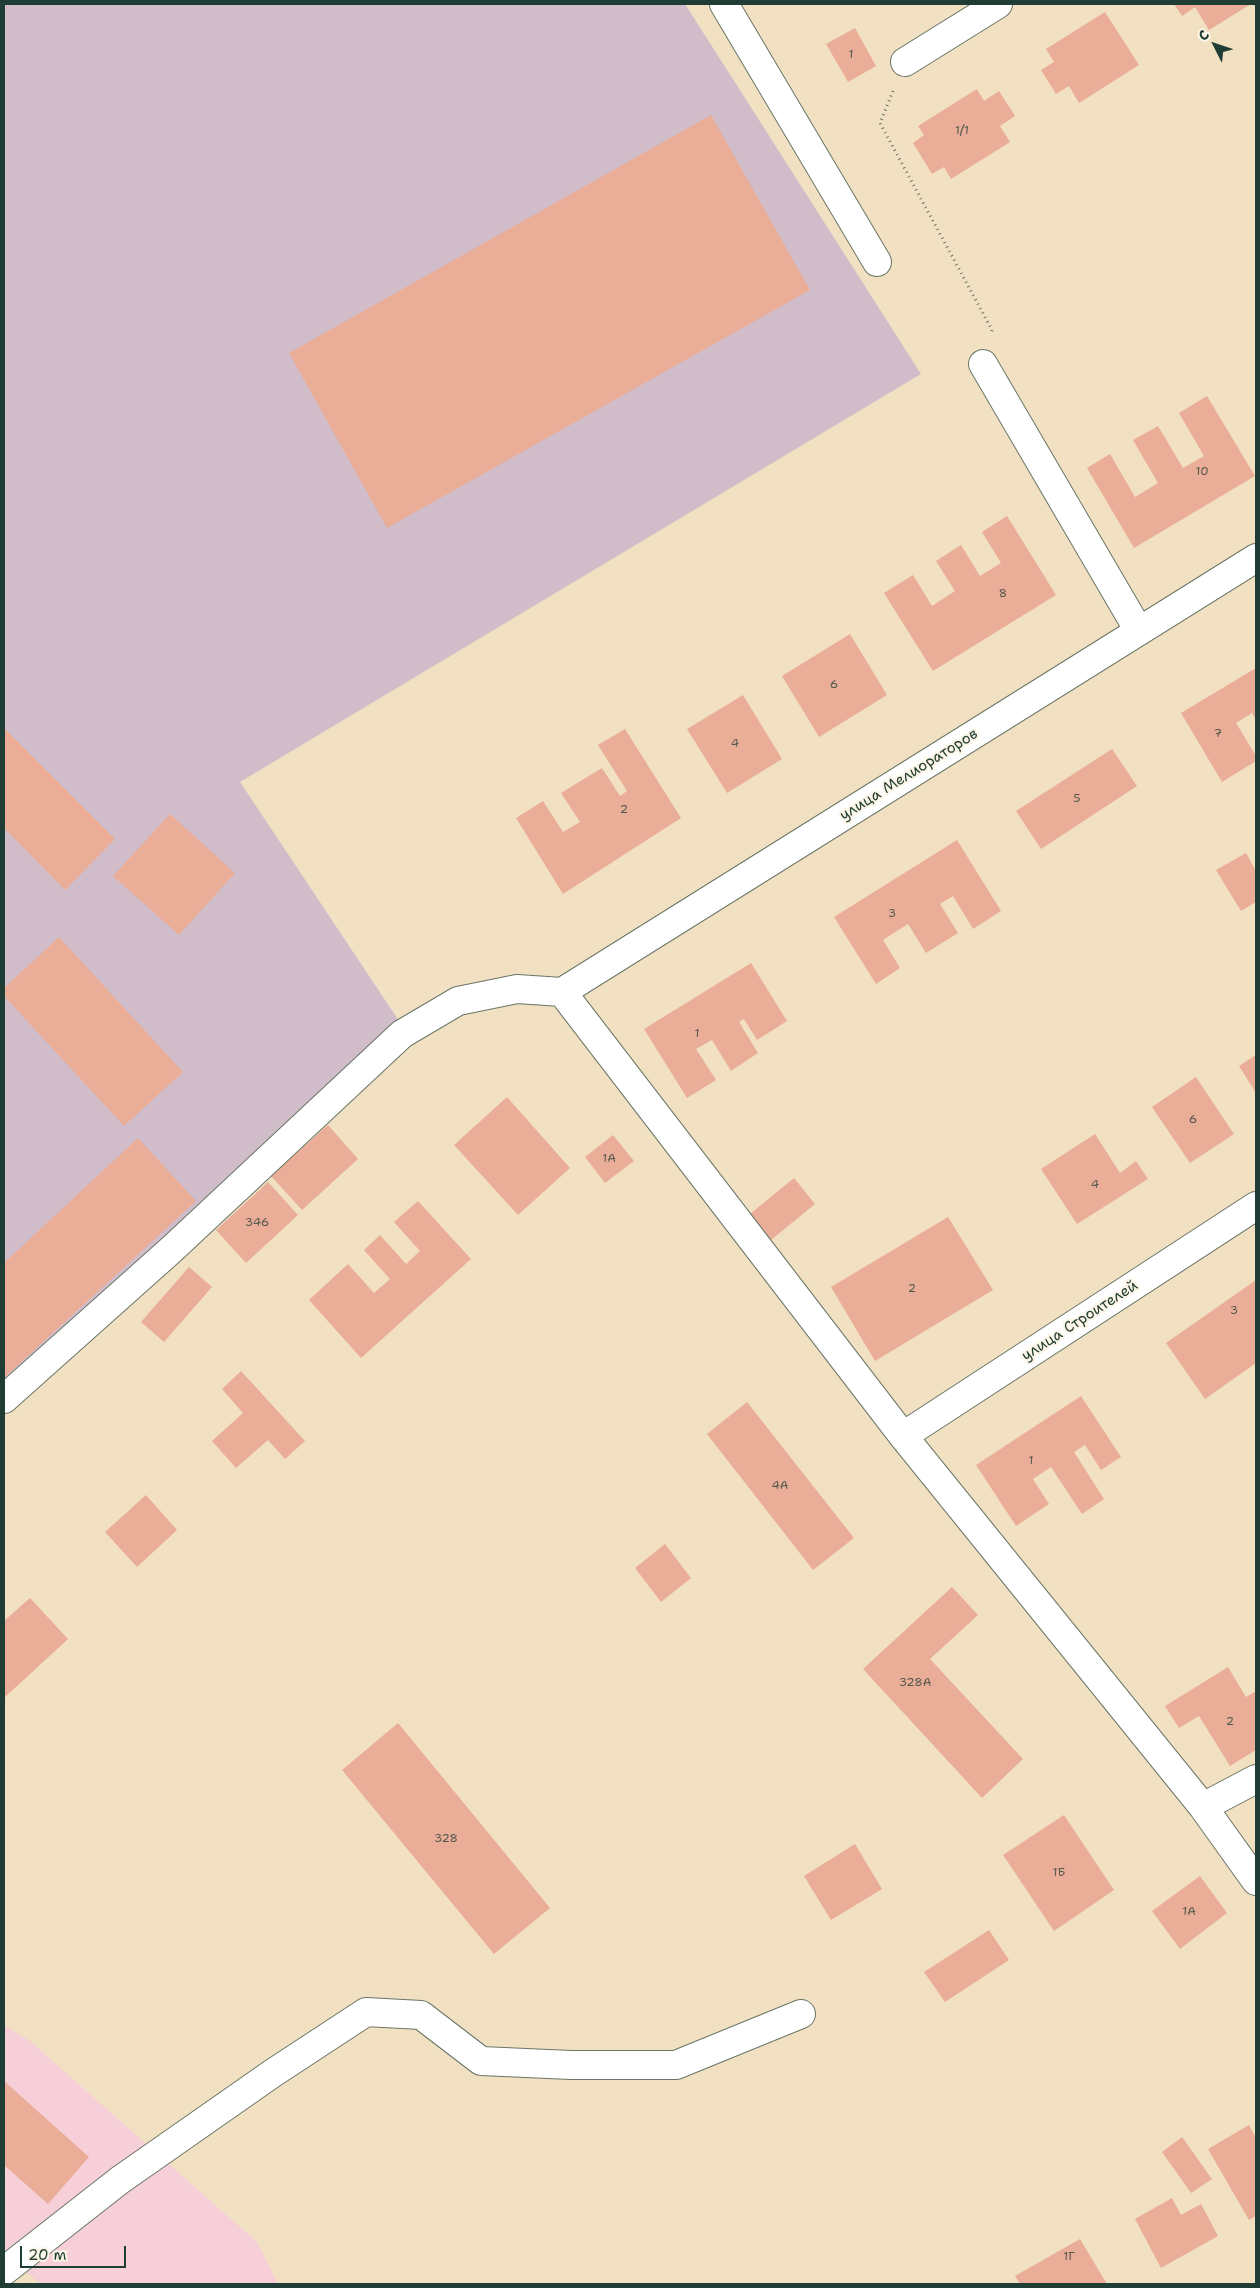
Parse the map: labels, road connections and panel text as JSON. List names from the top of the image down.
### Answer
{
  "streets": {
    "street": ["улица Мелиораторов", "улица Строителей"]
  },
  "house_numbers": [
    "1",
    "1/1",
    "10",
    "8",
    "6",
    "7",
    "4",
    "5",
    "2",
    "3",
    "1",
    "6",
    "1А",
    "4",
    "346",
    "2",
    "3",
    "1",
    "4А",
    "328А",
    "2",
    "328",
    "1Б",
    "1А",
    "1Г"
  ],
  "scale_bar": "20 m",
  "north": "top left"
}
